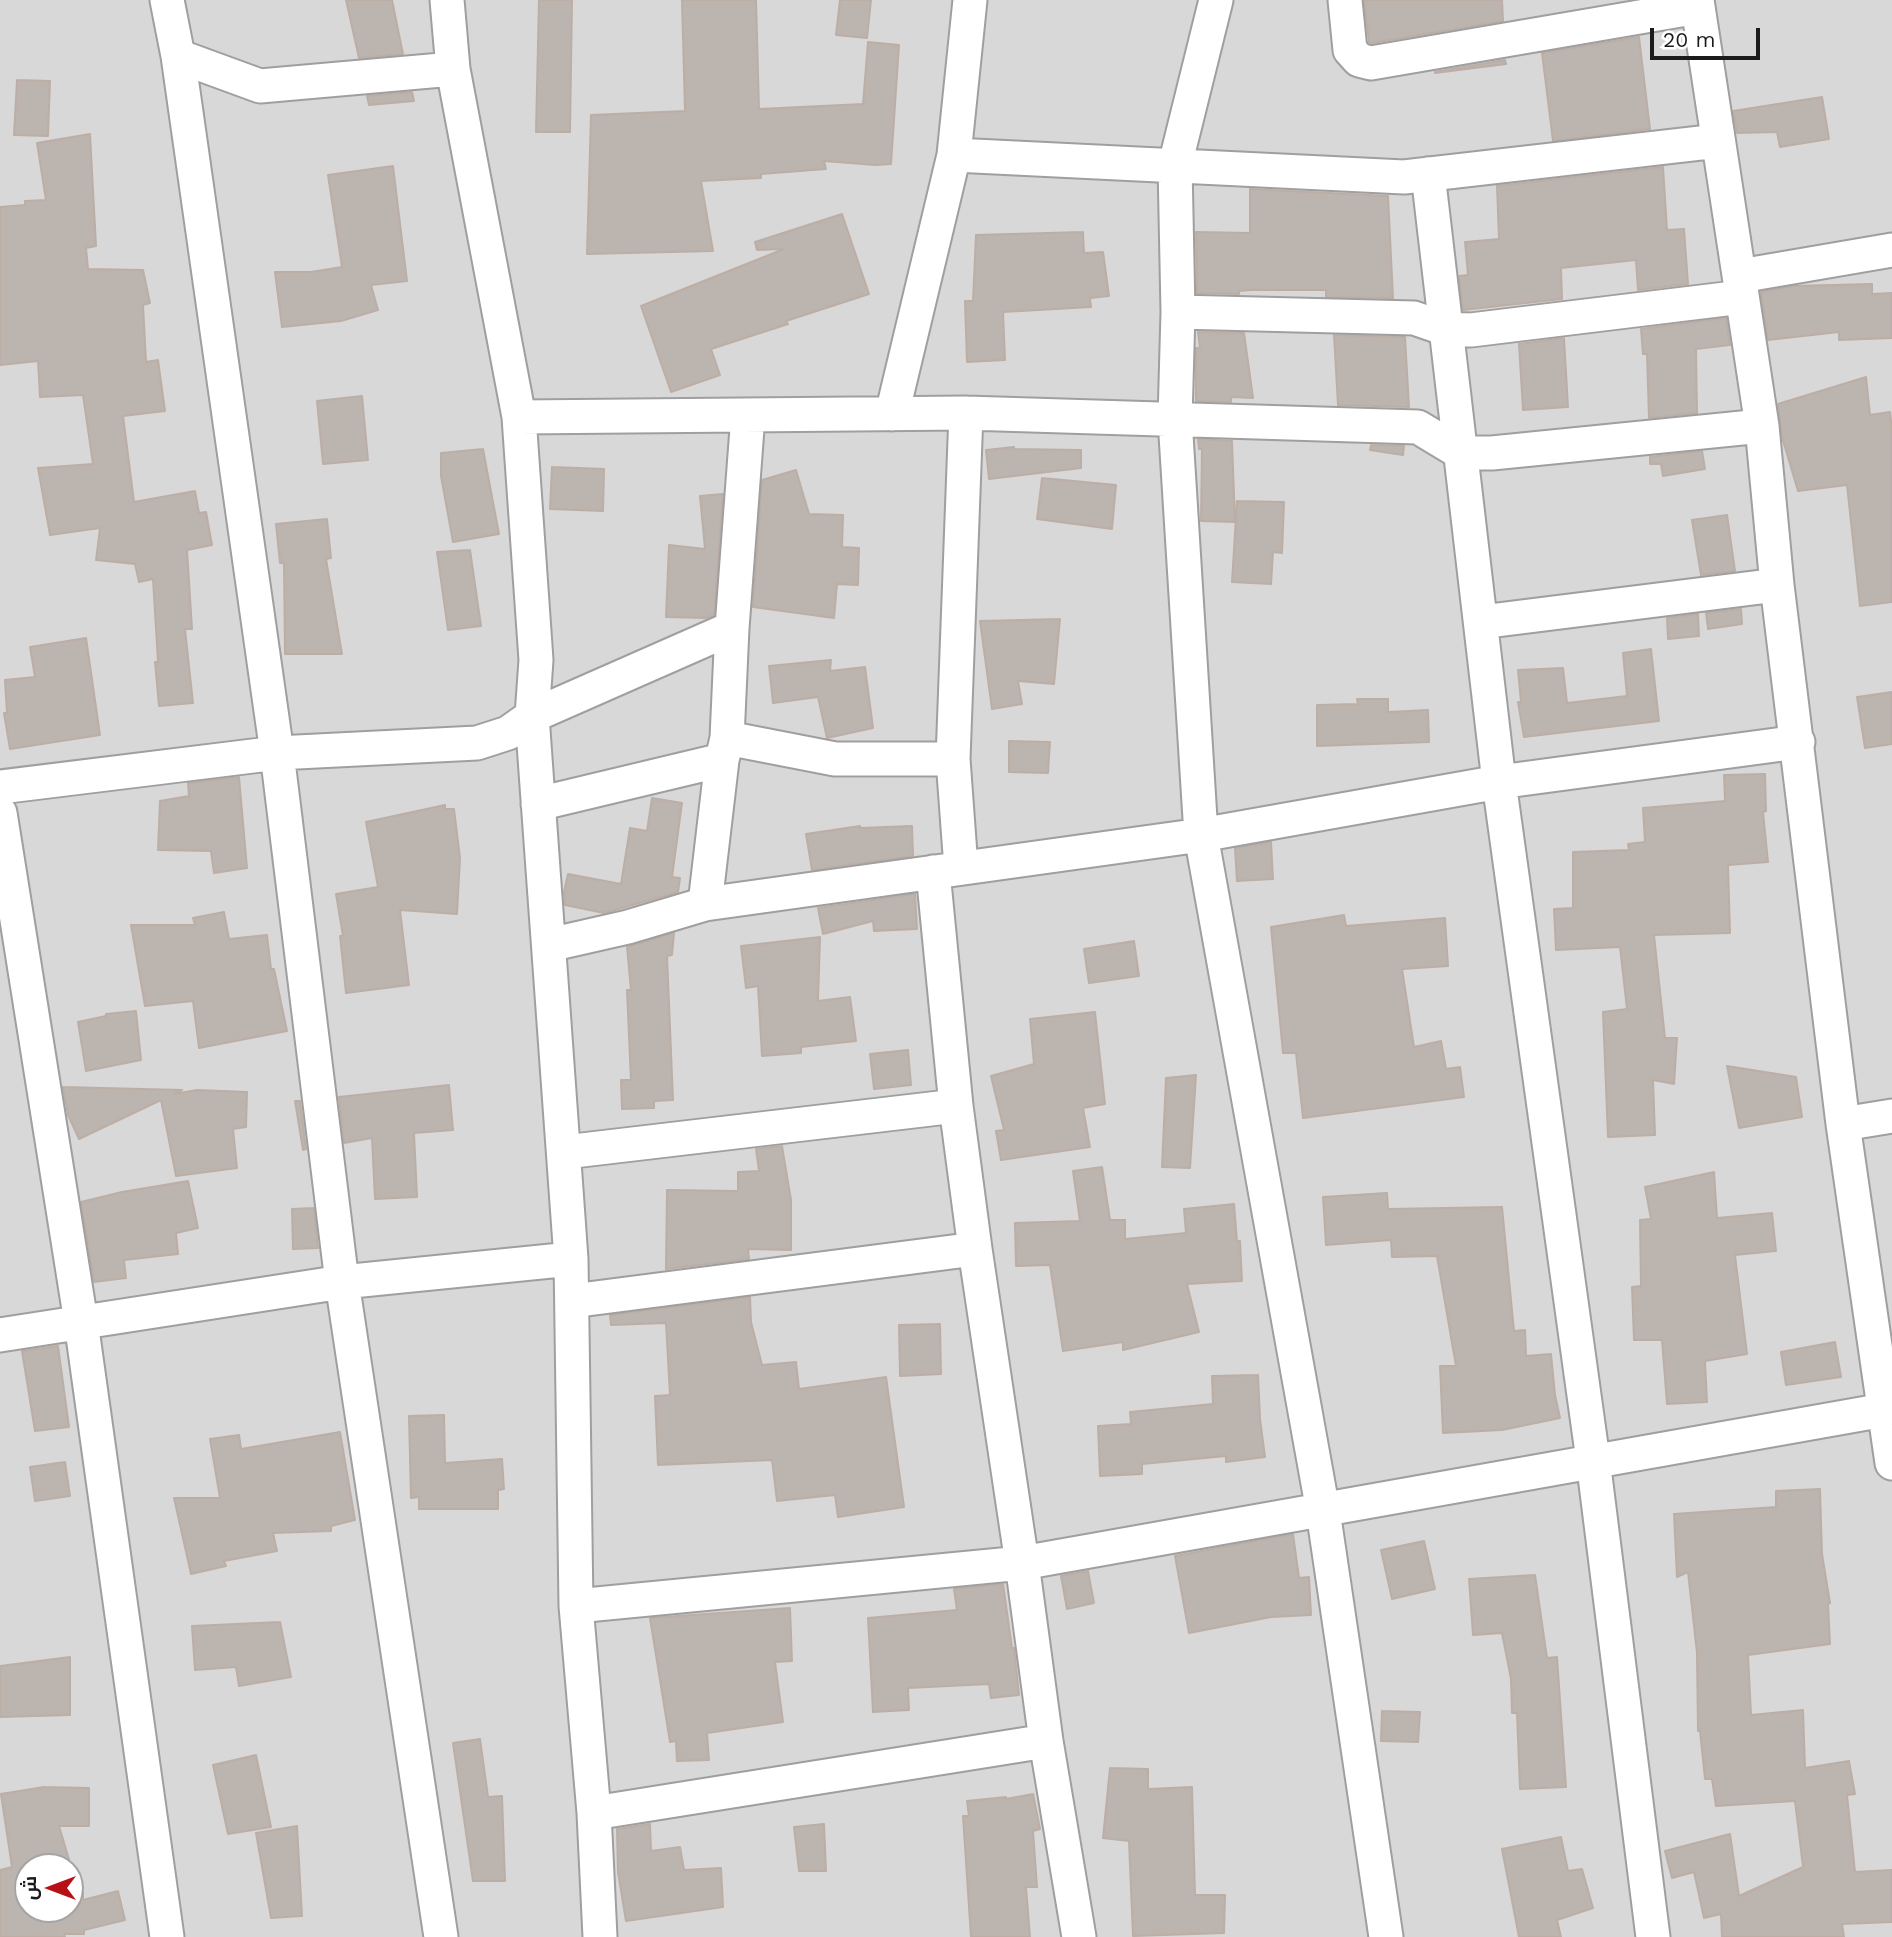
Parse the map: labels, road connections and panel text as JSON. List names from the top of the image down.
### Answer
{
  "scale_bar": "20 m",
  "north": "left"
}
